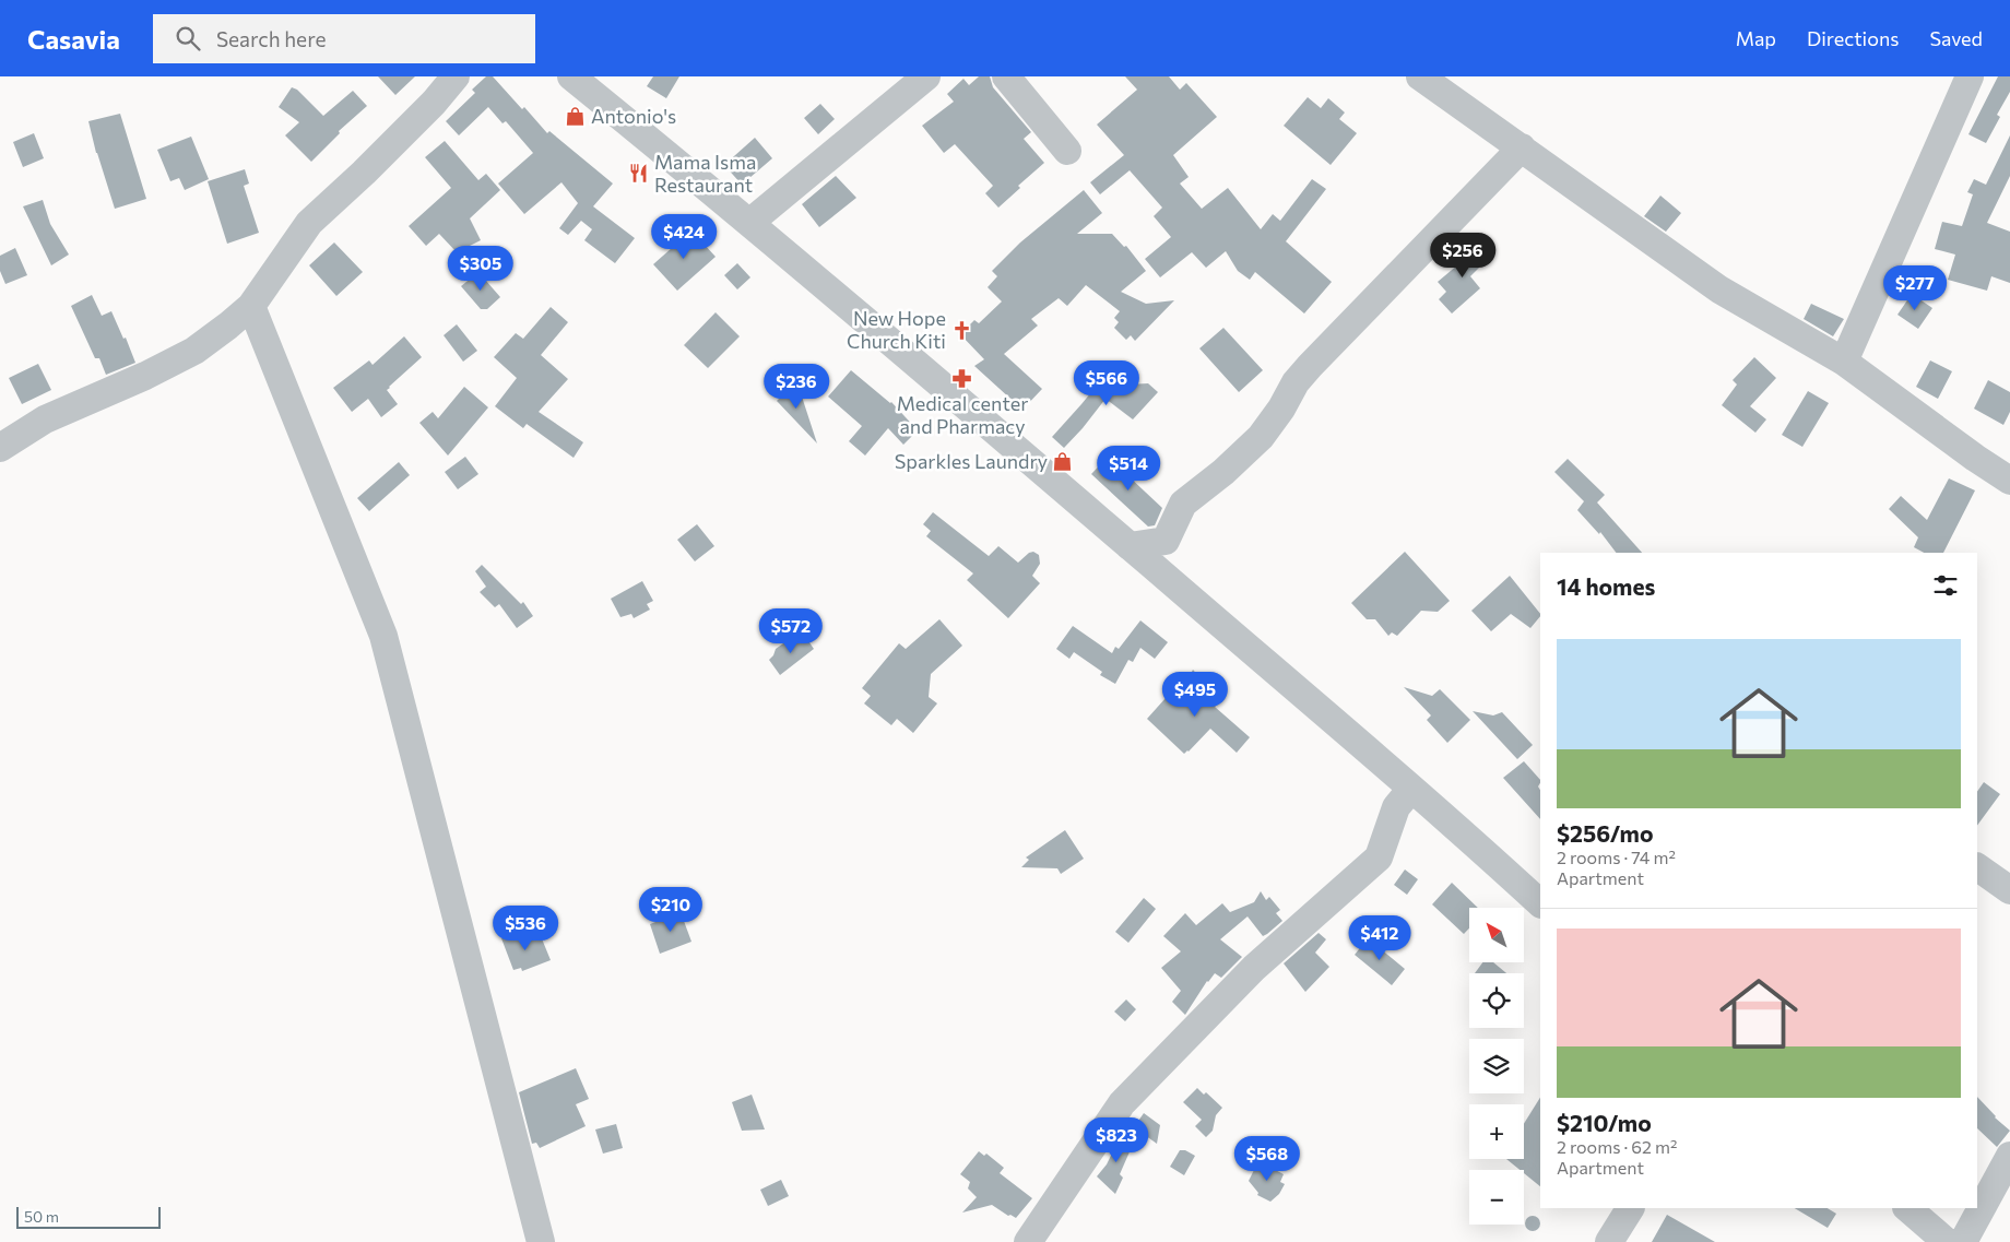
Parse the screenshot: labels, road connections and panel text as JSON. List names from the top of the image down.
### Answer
{
  "places": {
    "shop": ["Antonio's", "Sparkles Laundry"],
    "restaurant": ["Mama Isma Restaurant"],
    "church": ["New Hope Church Kiti"],
    "pharmacy": ["Medical center and Pharmacy"]
  },
  "scale_bar": "50 m",
  "north": "top left",
  "page": {
    "header": "Casavia",
    "search": "Search here",
    "nav": ["Map", "Directions", "Saved"],
    "price": [
      "$424",
      "$256",
      "$305",
      "$277",
      "$566",
      "$236",
      "$514",
      "$572",
      "$495",
      "$210",
      "$536",
      "$412",
      "$823",
      "$568"
    ],
    "heading": "14 homes",
    "list": [
      {
        "name": "$256/mo",
        "note": "2 rooms · 74 m² · Apartment"
      },
      {
        "name": "$210/mo",
        "note": "2 rooms · 62 m² · Apartment"
      }
    ],
    "map_buttons": ["+", "−"],
    "scale": "50 m"
  }
}
